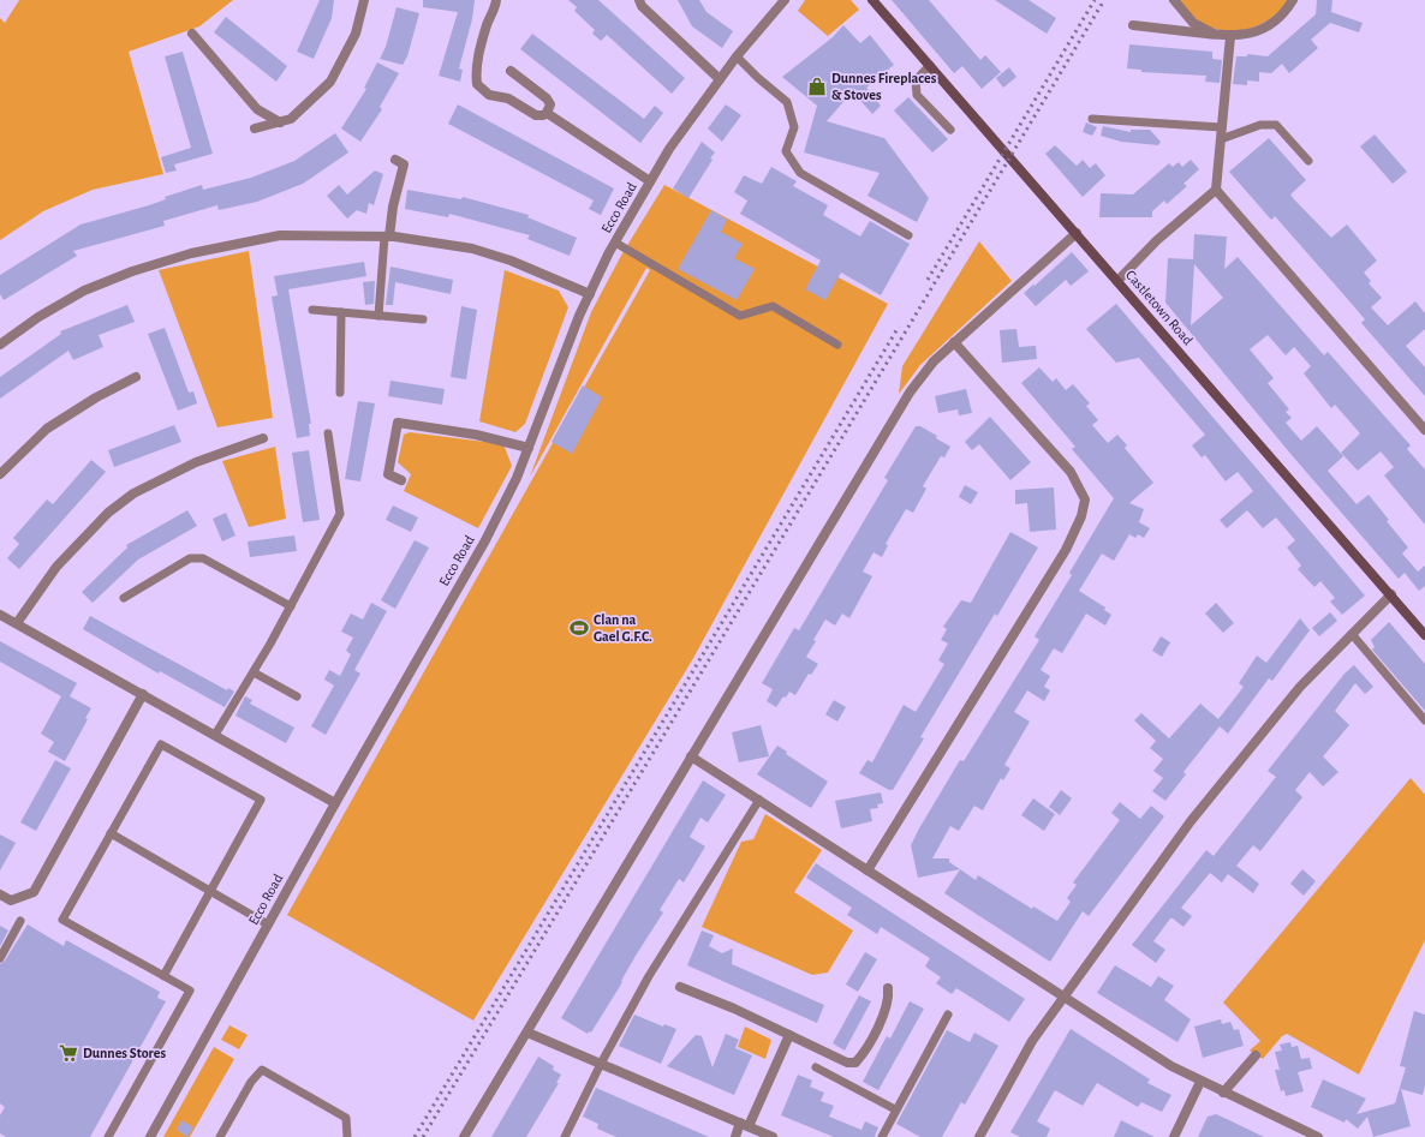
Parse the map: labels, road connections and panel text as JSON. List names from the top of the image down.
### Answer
{
  "streets": {
    "main road": ["Castletown Road"],
    "street": ["Ecco Road"]
  },
  "places": {
    "shop": ["Dunnes Fireplaces & Stoves"],
    "sports": ["Clan na Gael G.F.C."],
    "supermarket": ["Dunnes Stores"]
  }
}
